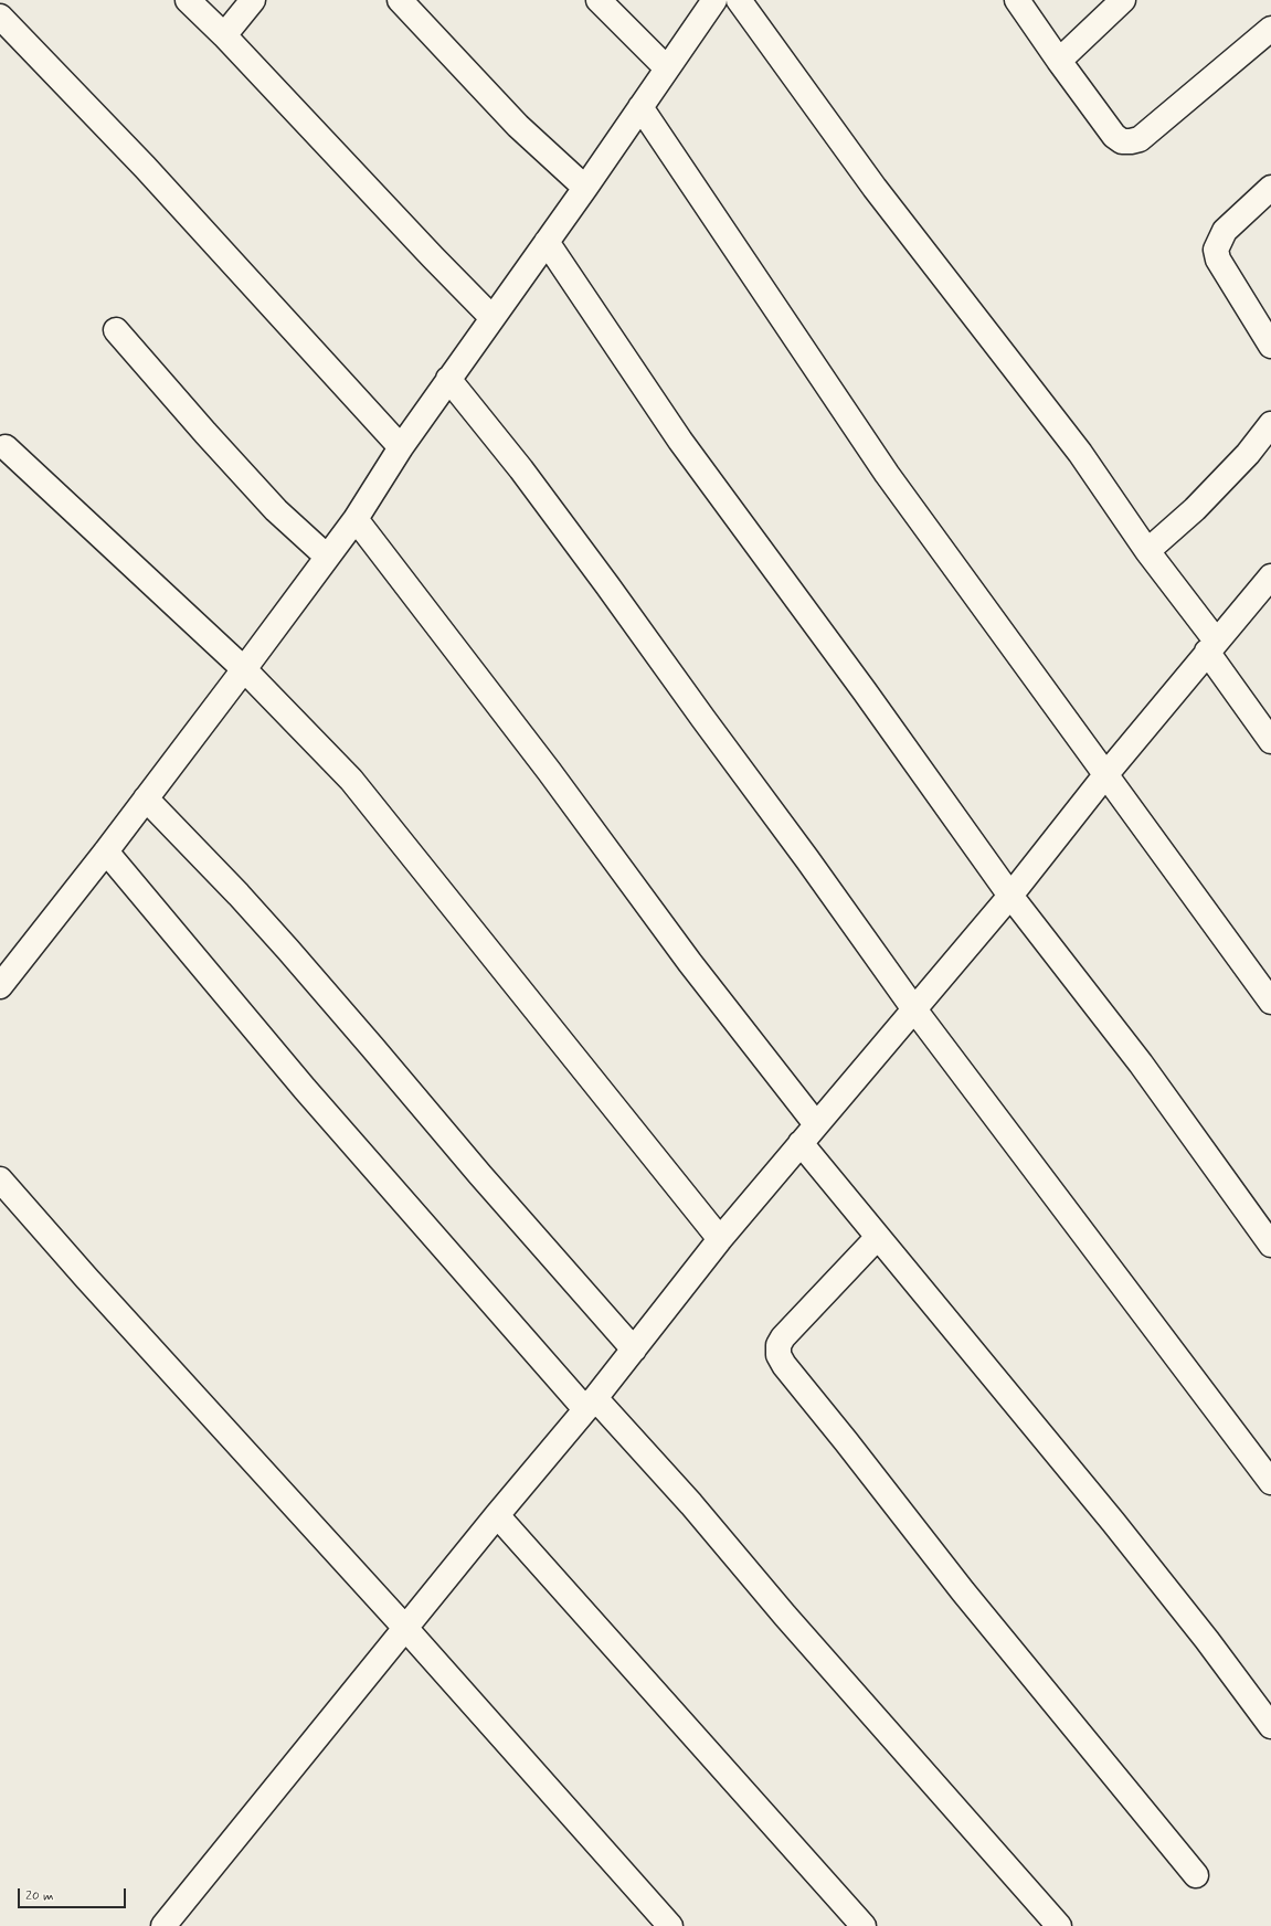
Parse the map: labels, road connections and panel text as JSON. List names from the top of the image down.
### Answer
{
  "scale_bar": "20 m"
}
